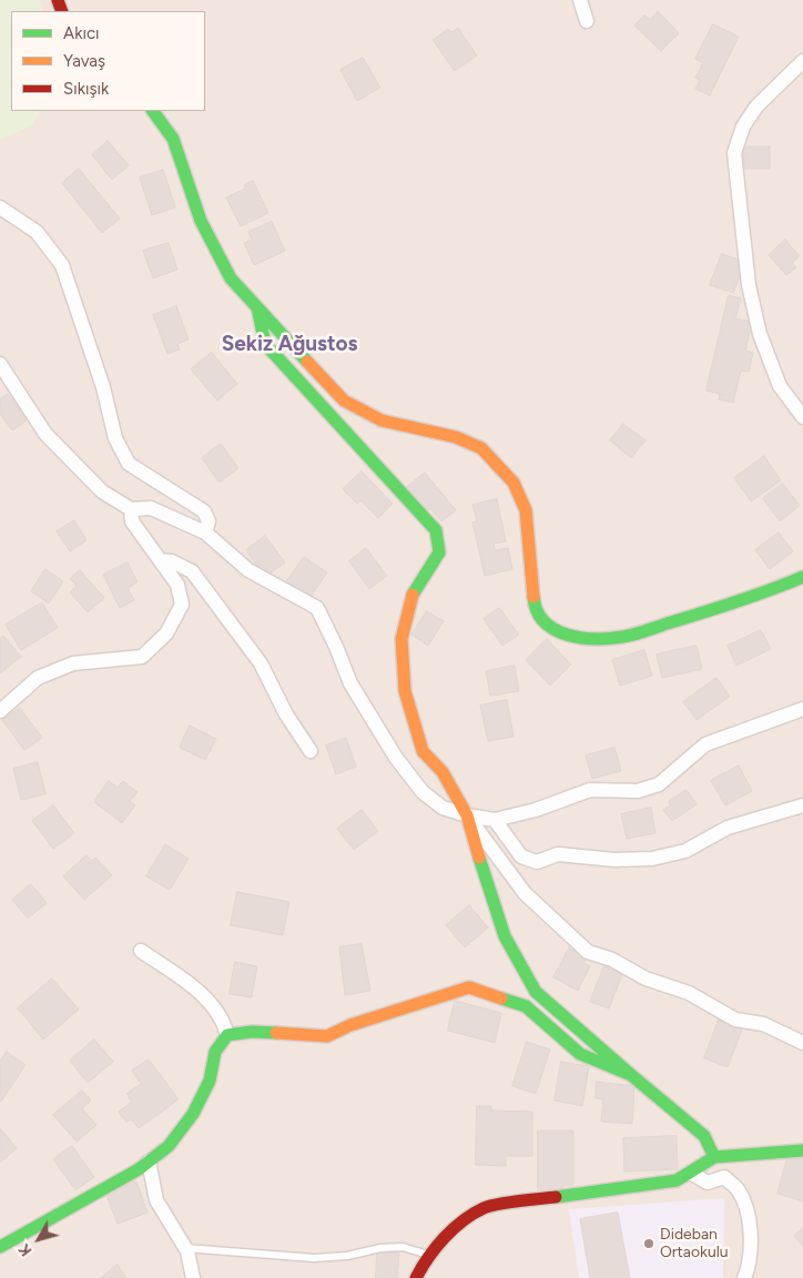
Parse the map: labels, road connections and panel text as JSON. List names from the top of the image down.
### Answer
{
  "districts": ["Sekiz Ağustos"],
  "places": ["Dideban Ortaokulu"],
  "legend": ["Akıcı", "Yavaş", "Sıkışık"],
  "north": "bottom left"
}
